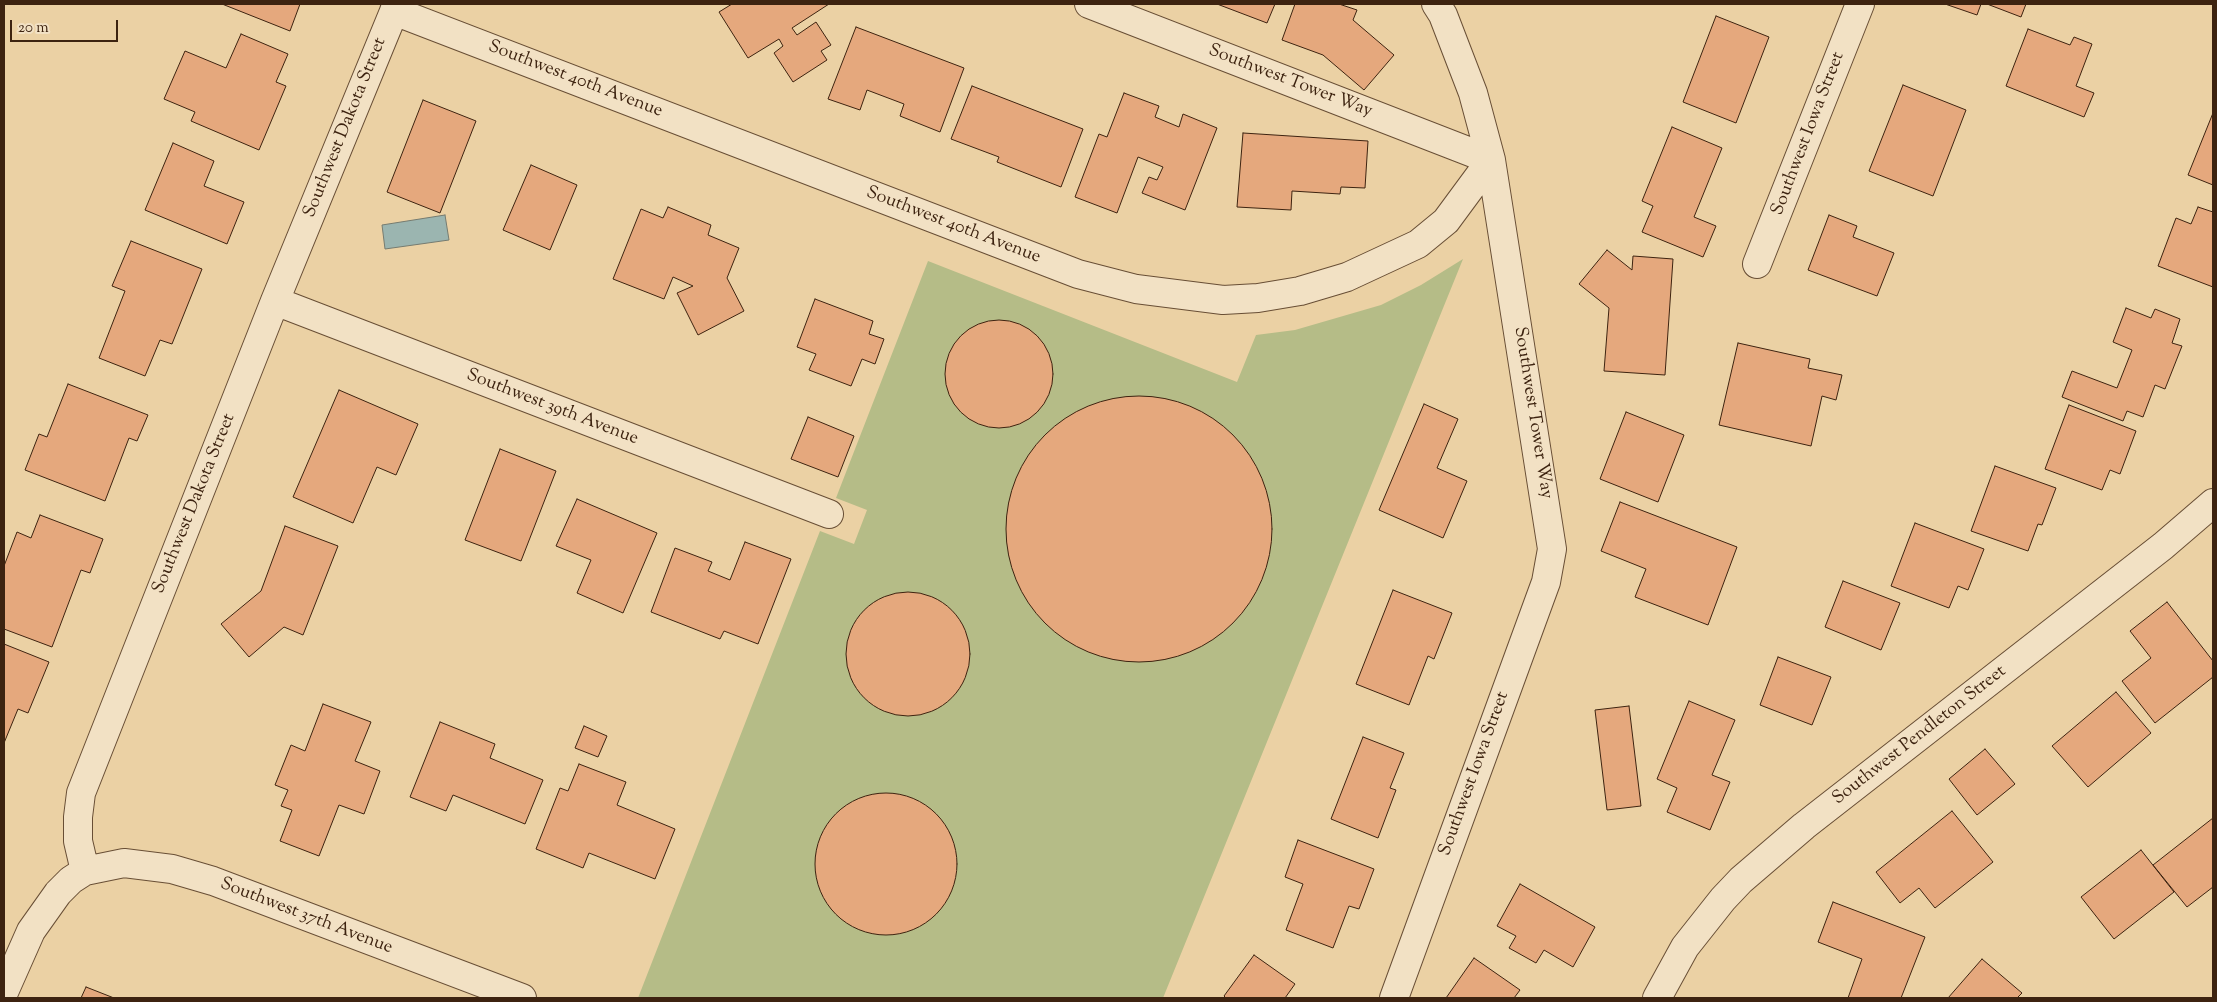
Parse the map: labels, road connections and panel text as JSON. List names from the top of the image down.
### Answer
{
  "streets": {
    "street": [
      "Southwest 40th Avenue",
      "Southwest Tower Way",
      "Southwest Dakota Street",
      "Southwest Iowa Street",
      "Southwest 39th Avenue",
      "Southwest Pendleton Street",
      "Southwest 37th Avenue"
    ]
  },
  "crossings": [
    ["Southwest 40th Avenue", "Southwest Tower Way"],
    ["Southwest 40th Avenue", "Southwest Dakota Street"],
    ["Southwest Tower Way", "Southwest Iowa Street"],
    ["Southwest Dakota Street", "Southwest 39th Avenue"],
    ["Southwest Dakota Street", "Southwest 37th Avenue"]
  ],
  "scale_bar": "20 m"
}
